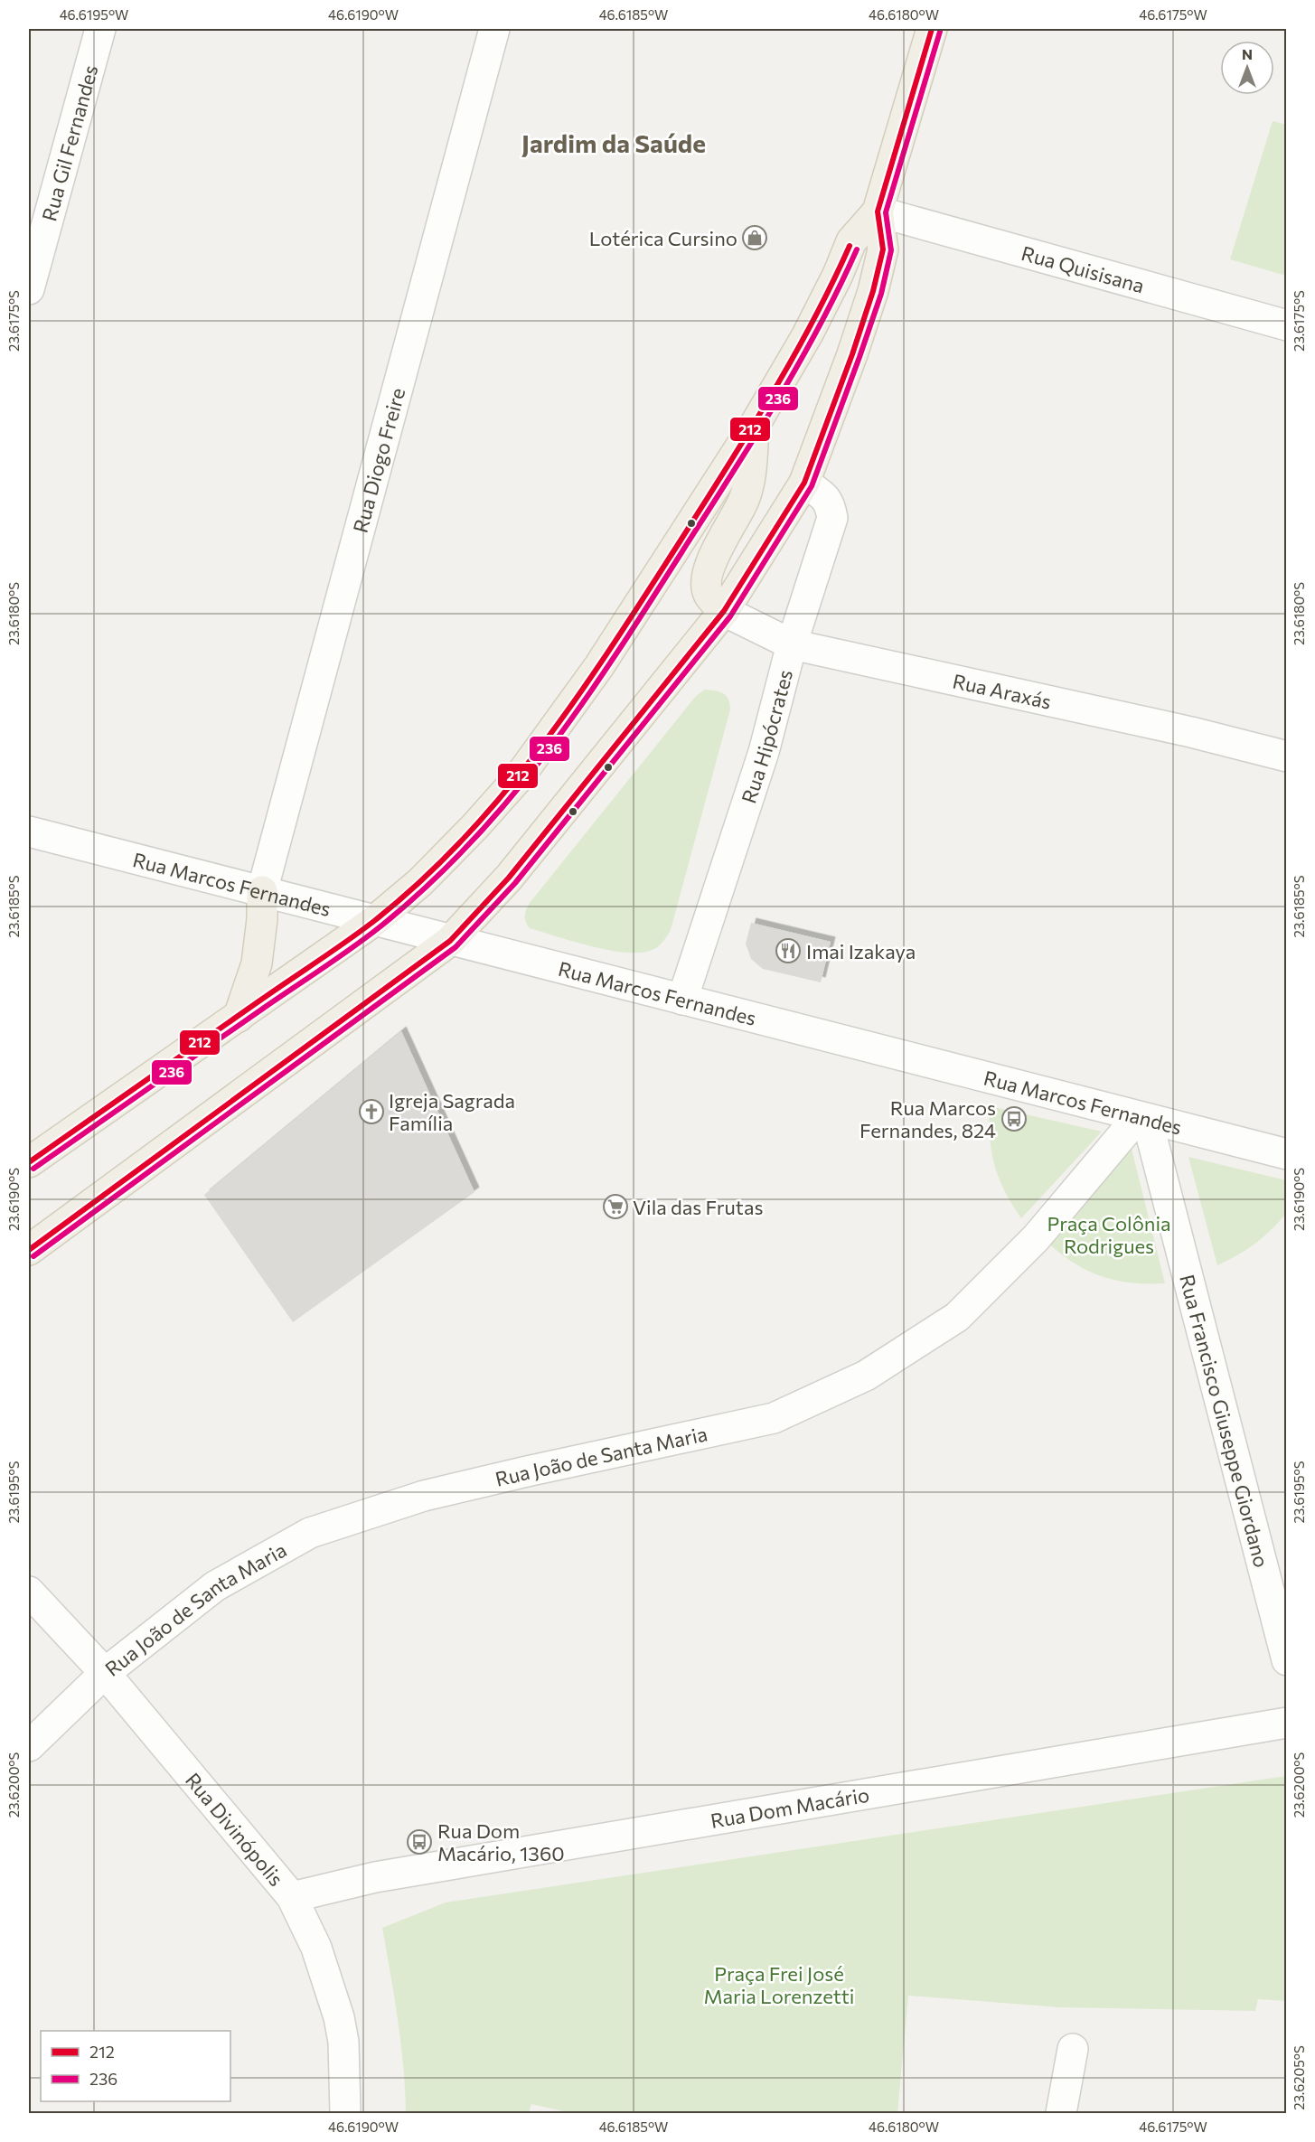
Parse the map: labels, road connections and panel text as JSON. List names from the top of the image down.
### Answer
{
  "streets": {
    "street": [
      "Rua Gil Fernandes",
      "Rua Quisisana",
      "Rua Diogo Freire",
      "Rua Araxás",
      "Rua Hipócrates",
      "Rua Marcos Fernandes",
      "Rua Francisco Giuseppe Giordano",
      "Rua João de Santa Maria",
      "Rua Dom Macário",
      "Rua Divinópolis"
    ]
  },
  "crossings": [
    ["Rua Diogo Freire", "Rua Marcos Fernandes"],
    ["Rua Araxás", "Rua Hipócrates"],
    ["Rua Hipócrates", "Rua Marcos Fernandes"],
    ["Rua Marcos Fernandes", "Rua Francisco Giuseppe Giordano"],
    ["Rua Marcos Fernandes", "Rua João de Santa Maria"],
    ["Rua Francisco Giuseppe Giordano", "Rua João de Santa Maria"],
    ["Rua João de Santa Maria", "Rua Divinópolis"],
    ["Rua Dom Macário", "Rua Divinópolis"]
  ],
  "districts": ["Jardim da Saúde"],
  "parks": ["Praça Colônia Rodrigues", "Praça Frei José Maria Lorenzetti"],
  "places": {
    "shop": ["Lotérica Cursino"],
    "restaurant": ["Imai Izakaya"],
    "church": ["Igreja Sagrada Família"],
    "bus stop": ["Rua Marcos Fernandes, 824", "Rua Dom Macário, 1360"],
    "supermarket": ["Vila das Frutas"]
  },
  "lines": ["transit line 212", "transit line 236"],
  "legend": ["212", "236"],
  "north": "top",
  "coordinates": [
    "46.6195°W",
    "46.6190°W",
    "46.6185°W",
    "46.6180°W",
    "46.6175°W",
    "23.6175°S",
    "23.6180°S",
    "23.6185°S",
    "23.6190°S",
    "23.6195°S",
    "23.6200°S",
    "23.6205°S"
  ]
}
